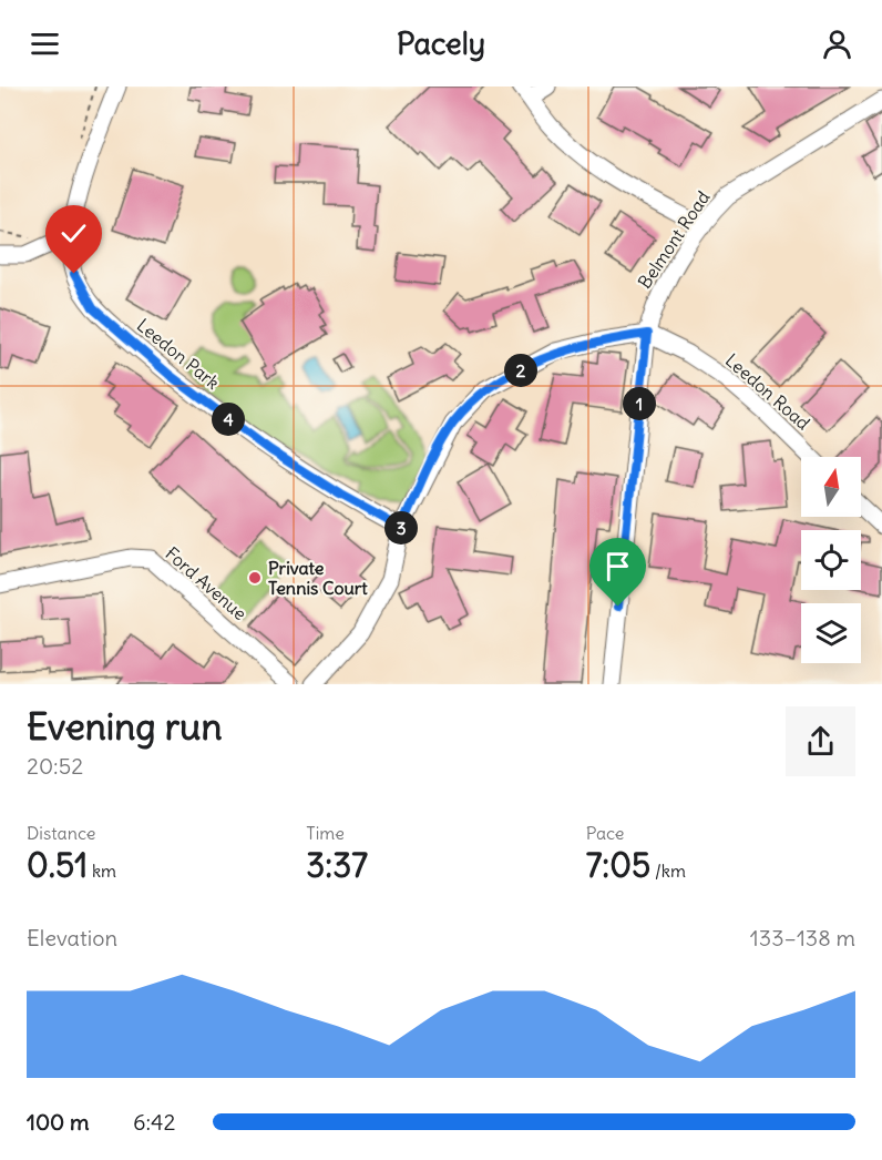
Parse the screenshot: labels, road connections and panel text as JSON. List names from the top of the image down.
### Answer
{
  "streets": {
    "street": [
      "Belmont Road",
      "Leedon Park",
      "Leedon Road",
      "Ford Avenue"
    ]
  },
  "crossings": [
    ["Belmont Road", "Leedon Road"]
  ],
  "places": ["Private Tennis Court"],
  "north": "top",
  "page": {
    "header": "Pacely",
    "pins": [
      "2",
      "1",
      "4",
      "3"
    ],
    "heading": ["Evening run", "20:52"],
    "stats": [
      ["Distance", "0.51 km"],
      ["Time", "3:37"],
      ["Pace", "7:05 /km"]
    ],
    "chart": ["Elevation", "133–138 m"],
    "list": [
      {
        "name": "100 m",
        "note": "6:42"
      }
    ]
  }
}
